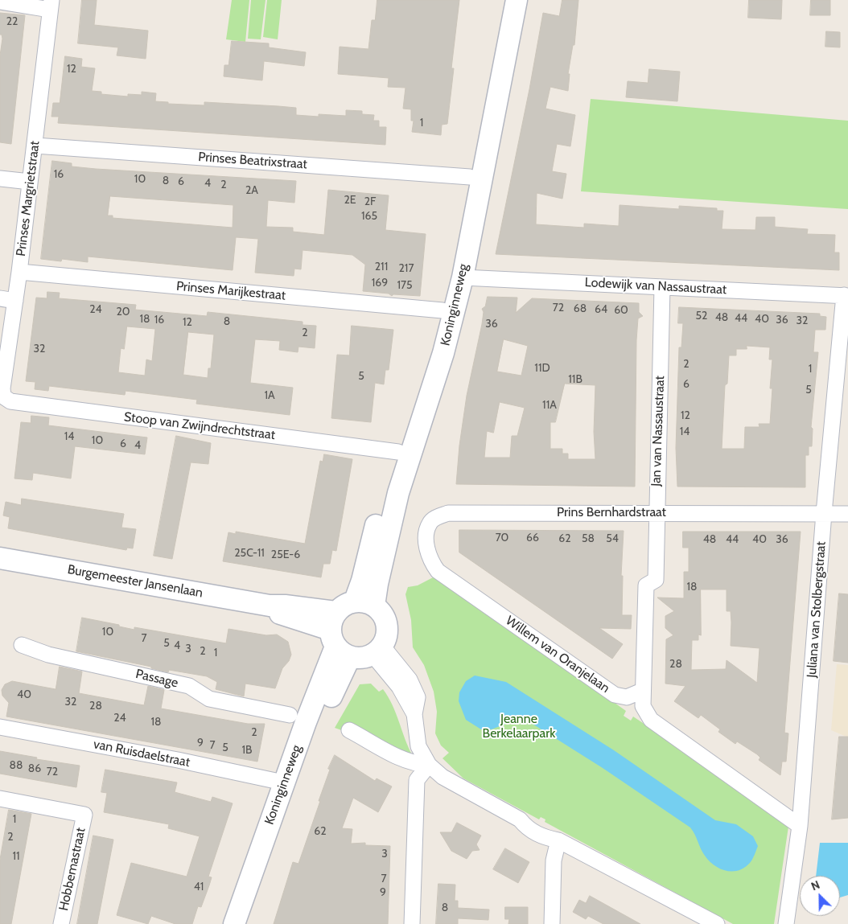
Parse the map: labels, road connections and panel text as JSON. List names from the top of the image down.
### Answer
{
  "streets": {
    "main road": ["Koninginneweg", "Burgemeester Jansenlaan"],
    "street": [
      "Prinses Beatrixstraat",
      "Prinses Margrietstraat",
      "Lodewijk van Nassaustraat",
      "Prinses Marijkestraat",
      "Stoop van Zwijndrechtstraat",
      "Jan van Nassaustraat",
      "Prins Bernhardstraat",
      "Juliana van Stolbergstraat",
      "Willem van Oranjelaan",
      "Passage",
      "van Ruisdaelstraat",
      "Hobbemastraat"
    ]
  },
  "crossings": [
    ["Prinses Beatrixstraat", "Prinses Margrietstraat"],
    ["Prinses Beatrixstraat", "Koninginneweg"],
    ["Prinses Margrietstraat", "Prinses Marijkestraat"],
    ["Prinses Margrietstraat", "Stoop van Zwijndrechtstraat"],
    ["Lodewijk van Nassaustraat", "Koninginneweg"],
    ["Lodewijk van Nassaustraat", "Jan van Nassaustraat"],
    ["Lodewijk van Nassaustraat", "Juliana van Stolbergstraat"],
    ["Prinses Marijkestraat", "Koninginneweg"],
    ["Koninginneweg", "Stoop van Zwijndrechtstraat"],
    ["Koninginneweg", "Burgemeester Jansenlaan"],
    ["Koninginneweg", "van Ruisdaelstraat"],
    ["Jan van Nassaustraat", "Prins Bernhardstraat"],
    ["Jan van Nassaustraat", "Willem van Oranjelaan"],
    ["Prins Bernhardstraat", "Juliana van Stolbergstraat"],
    ["Prins Bernhardstraat", "Willem van Oranjelaan"]
  ],
  "parks": ["Jeanne Berkelaarpark"],
  "house_numbers": [
    "22",
    "12",
    "1",
    "16",
    "10",
    "8",
    "6",
    "4",
    "2",
    "2A",
    "2E",
    "2F",
    "165",
    "211",
    "217",
    "169",
    "175",
    "72",
    "68",
    "24",
    "64",
    "60",
    "20",
    "52",
    "48",
    "44",
    "18",
    "40",
    "16",
    "36",
    "32",
    "8",
    "12",
    "36",
    "2",
    "32",
    "2",
    "11D",
    "1",
    "5",
    "11B",
    "6",
    "5",
    "1A",
    "11A",
    "12",
    "14",
    "14",
    "10",
    "6",
    "4",
    "70",
    "66",
    "62",
    "58",
    "54",
    "48",
    "44",
    "40",
    "36",
    "25C-11",
    "25E-6",
    "18",
    "10",
    "7",
    "5",
    "4",
    "3",
    "2",
    "1",
    "28",
    "40",
    "32",
    "28",
    "24",
    "18",
    "2",
    "9",
    "7",
    "5",
    "1B",
    "88",
    "86",
    "72",
    "1",
    "62",
    "2",
    "3",
    "11",
    "7",
    "41",
    "9",
    "8"
  ],
  "north": "top left"
}
